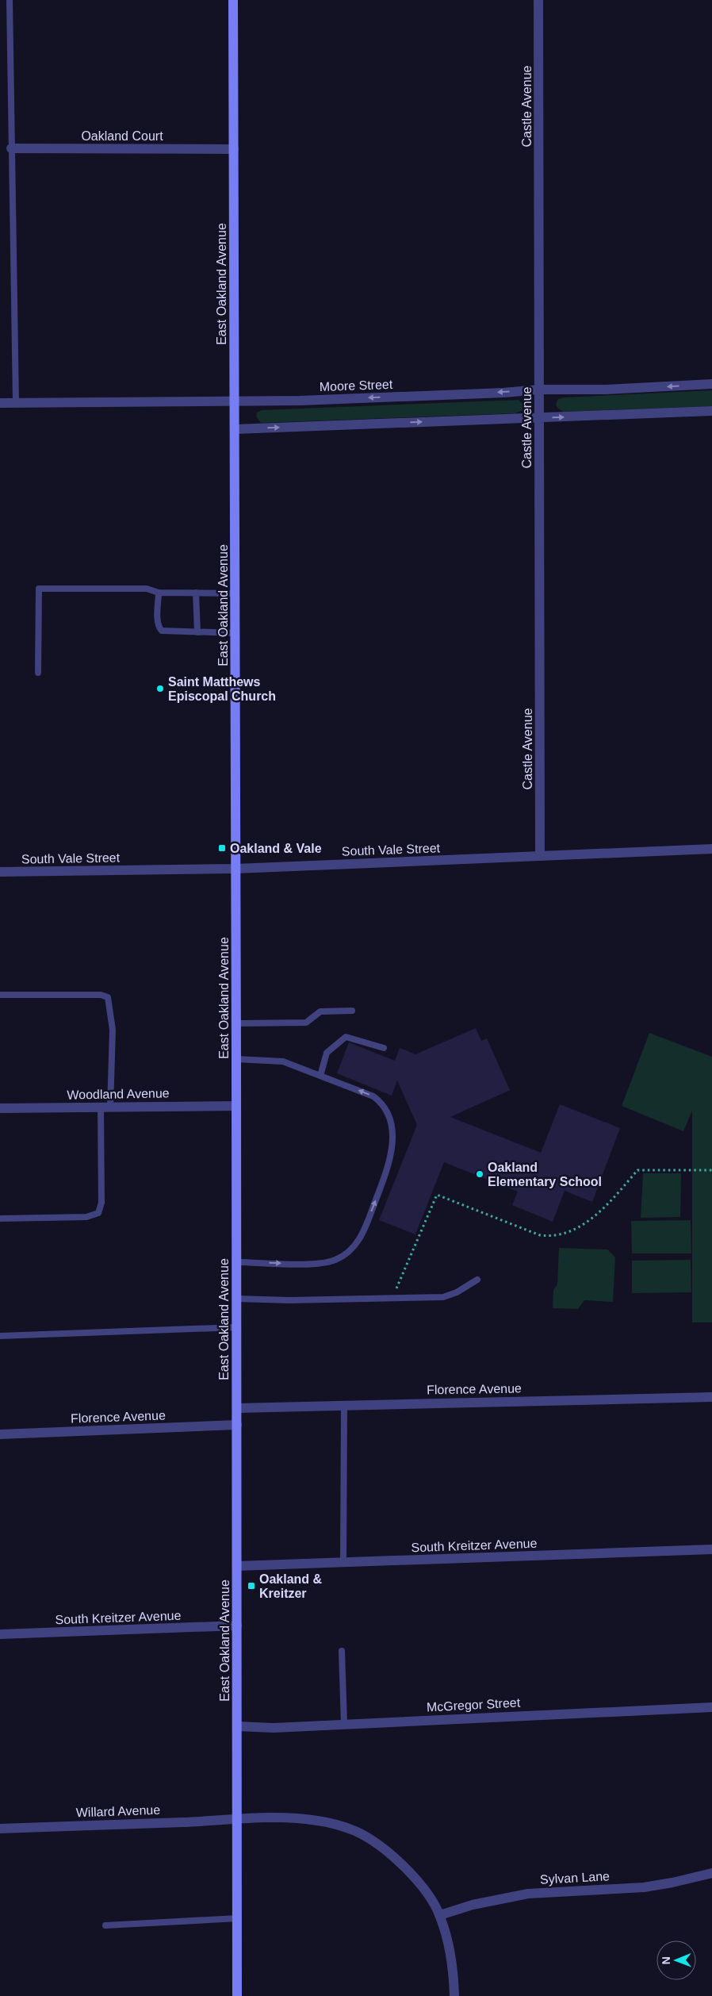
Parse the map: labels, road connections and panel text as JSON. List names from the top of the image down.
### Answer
{
  "streets": {
    "main road": ["East Oakland Avenue"],
    "street": [
      "Castle Avenue",
      "Oakland Court",
      "Moore Street",
      "South Vale Street",
      "Woodland Avenue",
      "Florence Avenue",
      "South Kreitzer Avenue",
      "McGregor Street",
      "Willard Avenue",
      "Sylvan Lane"
    ]
  },
  "crossings": [
    ["Castle Avenue", "Moore Street"],
    ["Castle Avenue", "South Vale Street"],
    ["Oakland Court", "East Oakland Avenue"],
    ["East Oakland Avenue", "Moore Street"],
    ["East Oakland Avenue", "South Vale Street"],
    ["East Oakland Avenue", "Woodland Avenue"],
    ["East Oakland Avenue", "Florence Avenue"],
    ["East Oakland Avenue", "South Kreitzer Avenue"],
    ["East Oakland Avenue", "McGregor Street"],
    ["East Oakland Avenue", "Willard Avenue"],
    ["Willard Avenue", "Sylvan Lane"]
  ],
  "places": {
    "other": ["Saint Matthews Episcopal Church", "Oakland Elementary School"],
    "transit": ["Oakland & Vale", "Oakland & Kreitzer"]
  },
  "north": "left"
}
